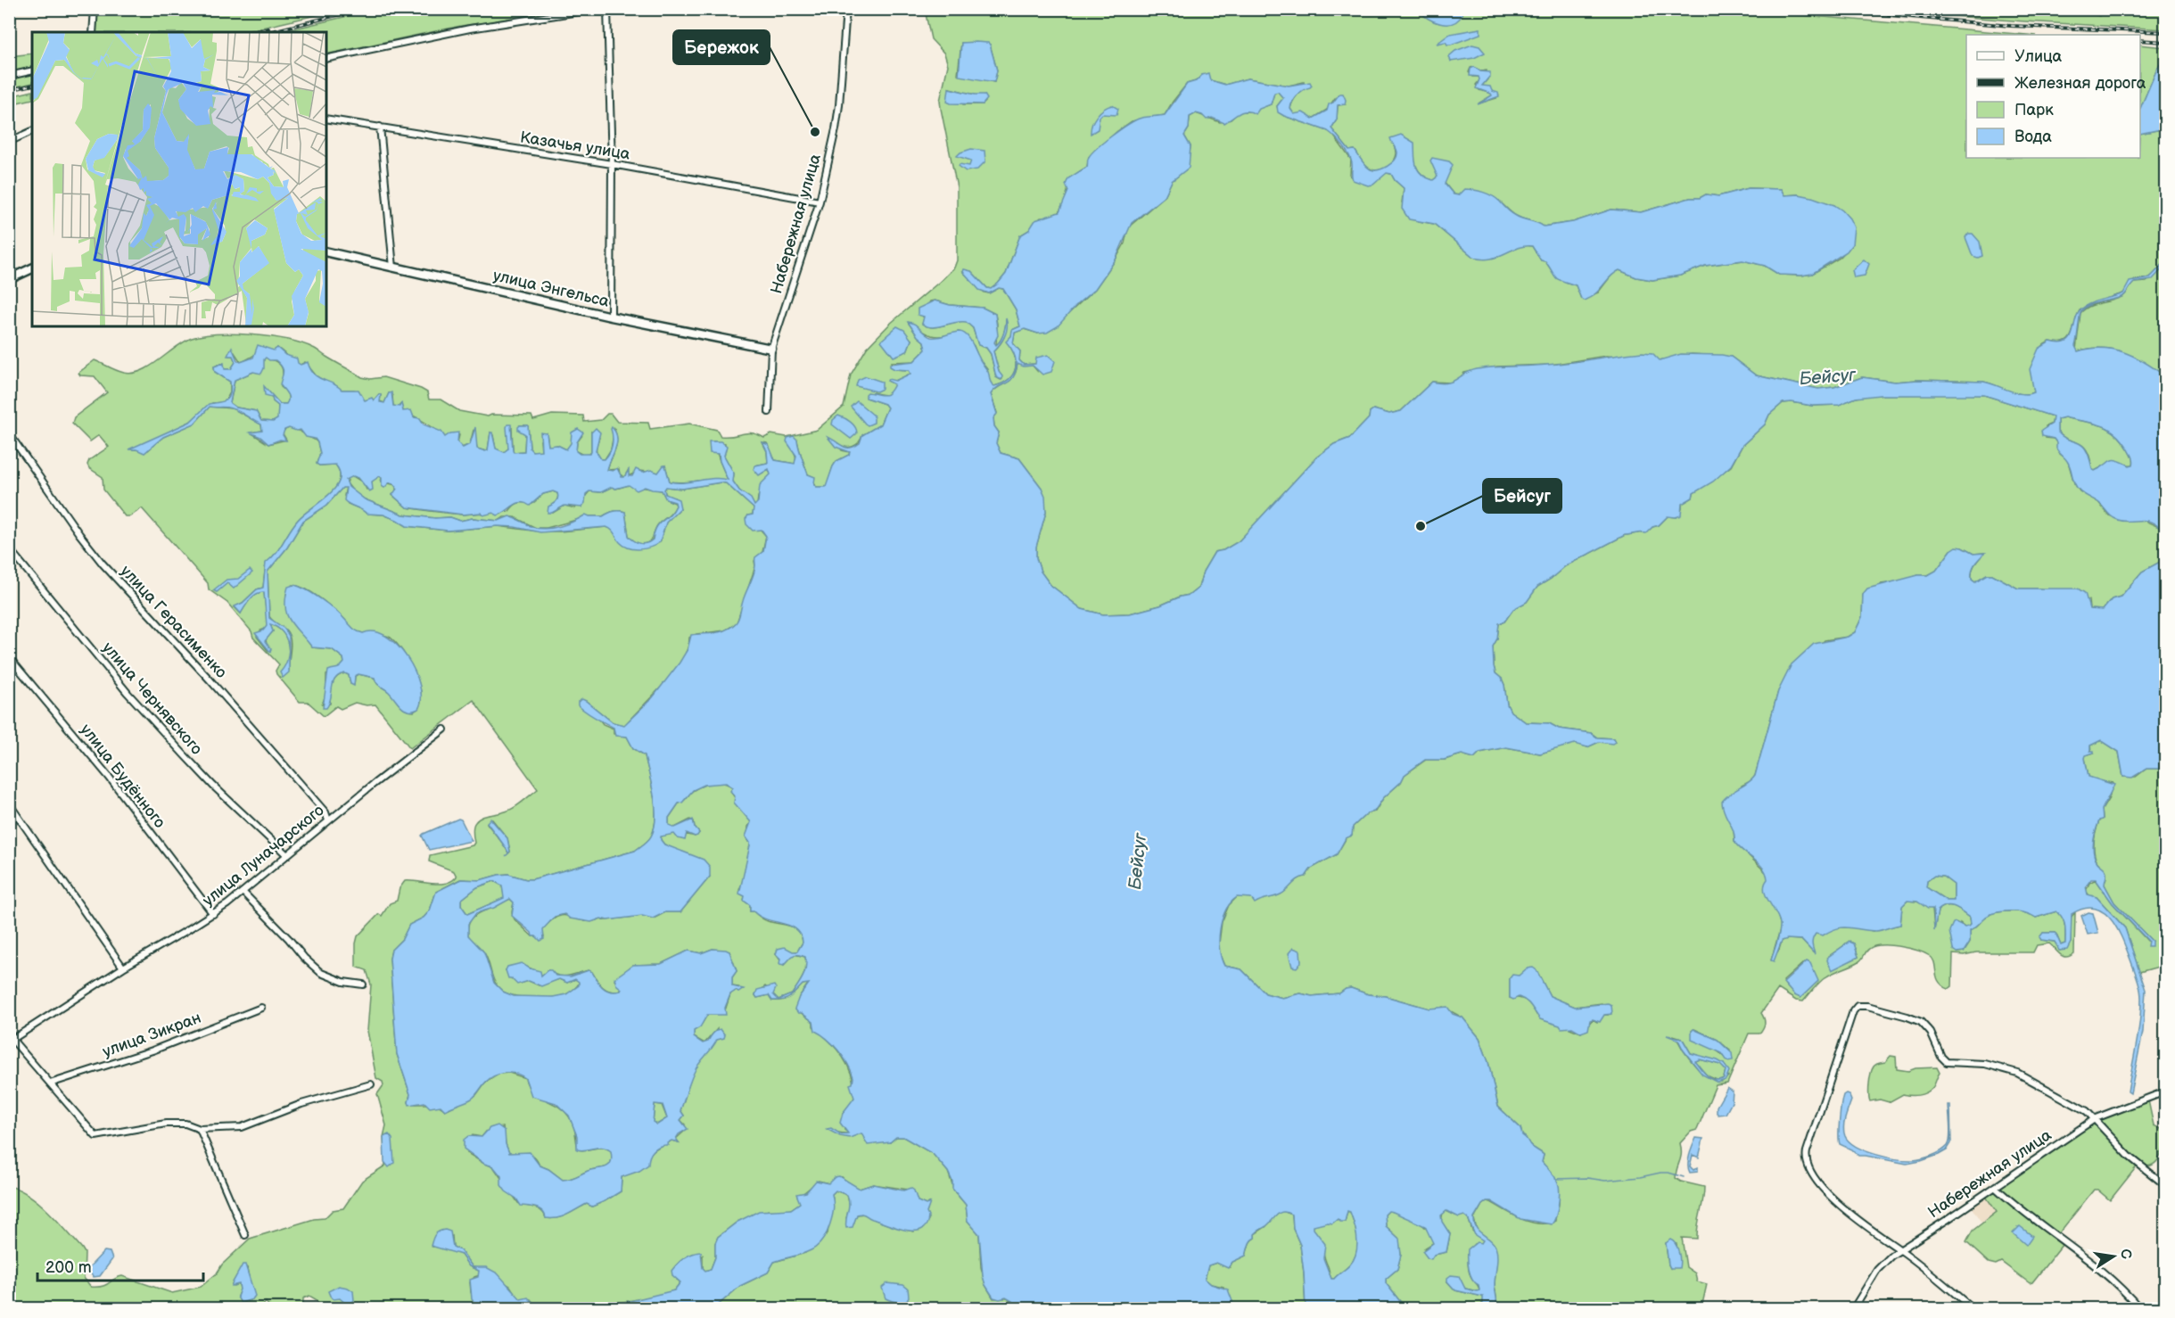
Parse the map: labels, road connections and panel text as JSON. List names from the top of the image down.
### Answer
{
  "streets": {
    "street": [
      "Казачья улица",
      "Набережная улица",
      "улица Энгельса",
      "улица Герасименко",
      "улица Чернявского",
      "улица Будённого",
      "улица Луначарского",
      "улица Зикран"
    ]
  },
  "crossings": [
    ["Казачья улица", "Набережная улица"],
    ["Набережная улица", "улица Энгельса"],
    ["улица Герасименко", "улица Луначарского"],
    ["улица Чернявского", "улица Луначарского"],
    ["улица Будённого", "улица Луначарского"]
  ],
  "water": ["Бейсуг"],
  "places": ["Бережок", "Бейсуг"],
  "legend": [
    "Улица",
    "Железная дорога",
    "Парк",
    "Вода"
  ],
  "scale_bar": "200 m",
  "north": "right"
}
